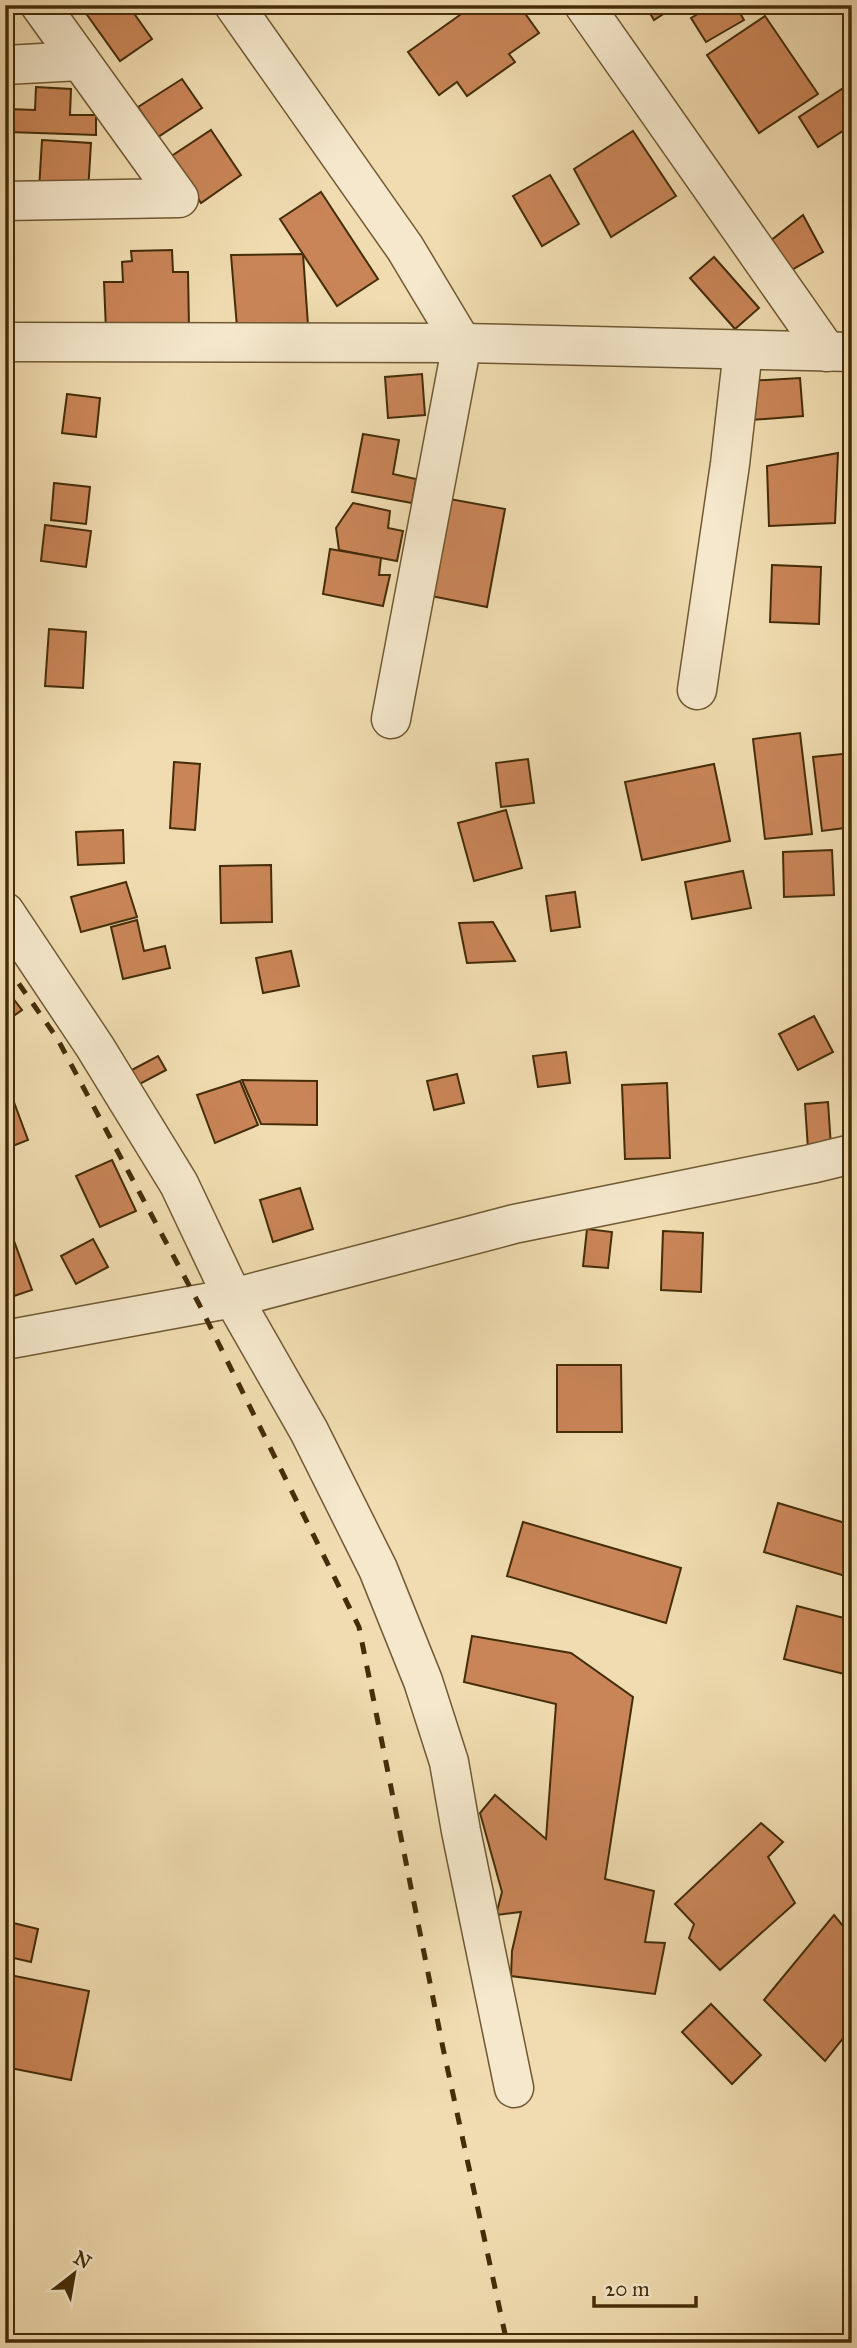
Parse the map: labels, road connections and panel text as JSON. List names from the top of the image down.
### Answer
{
  "scale_bar": "20 m",
  "north": "top right"
}
